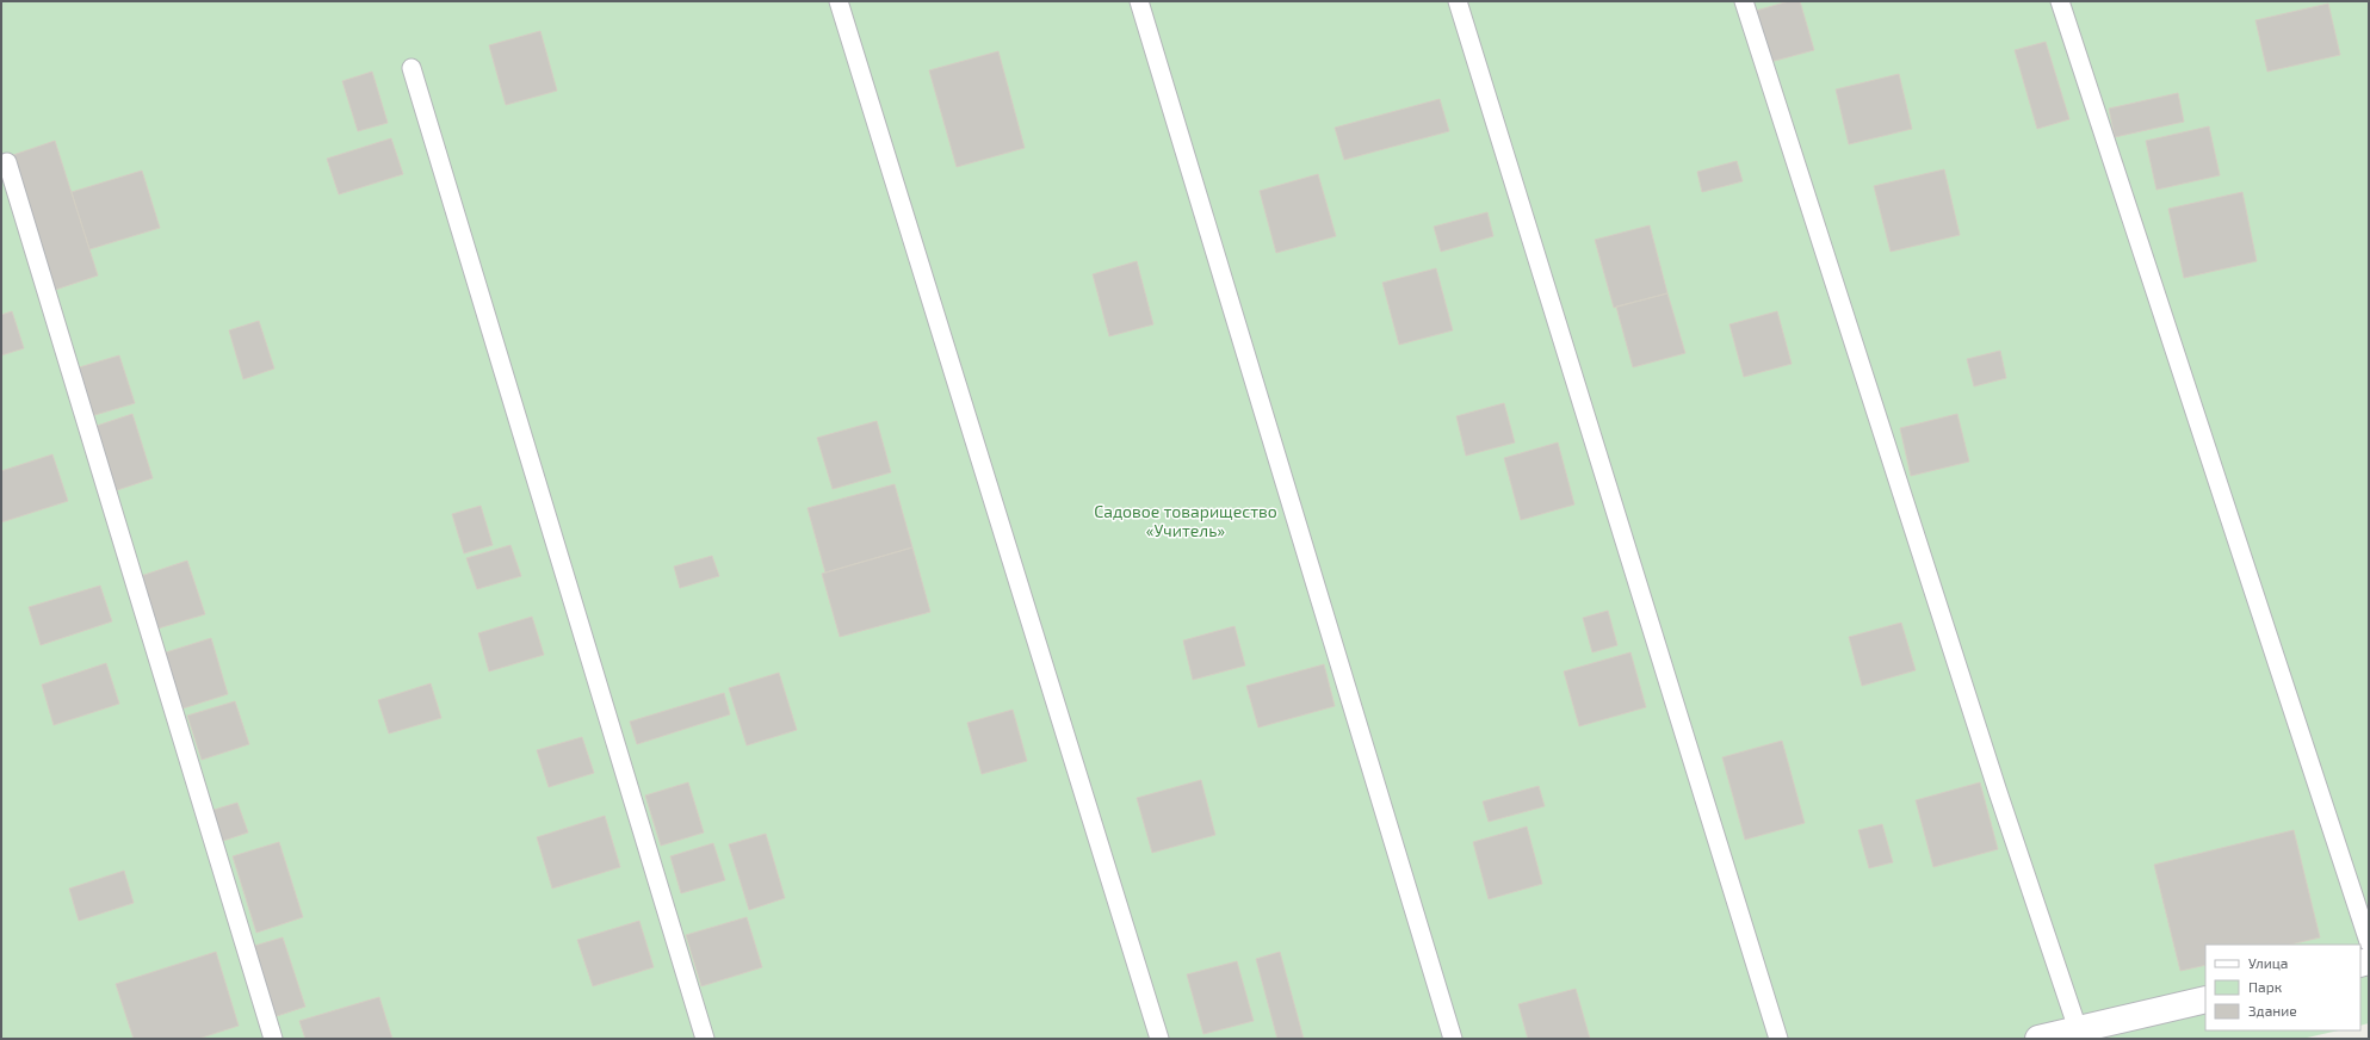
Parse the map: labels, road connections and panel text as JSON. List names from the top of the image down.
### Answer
{
  "parks": ["Садовое товарищество «Учитель»"],
  "legend": ["Улица", "Парк", "Здание"]
}
